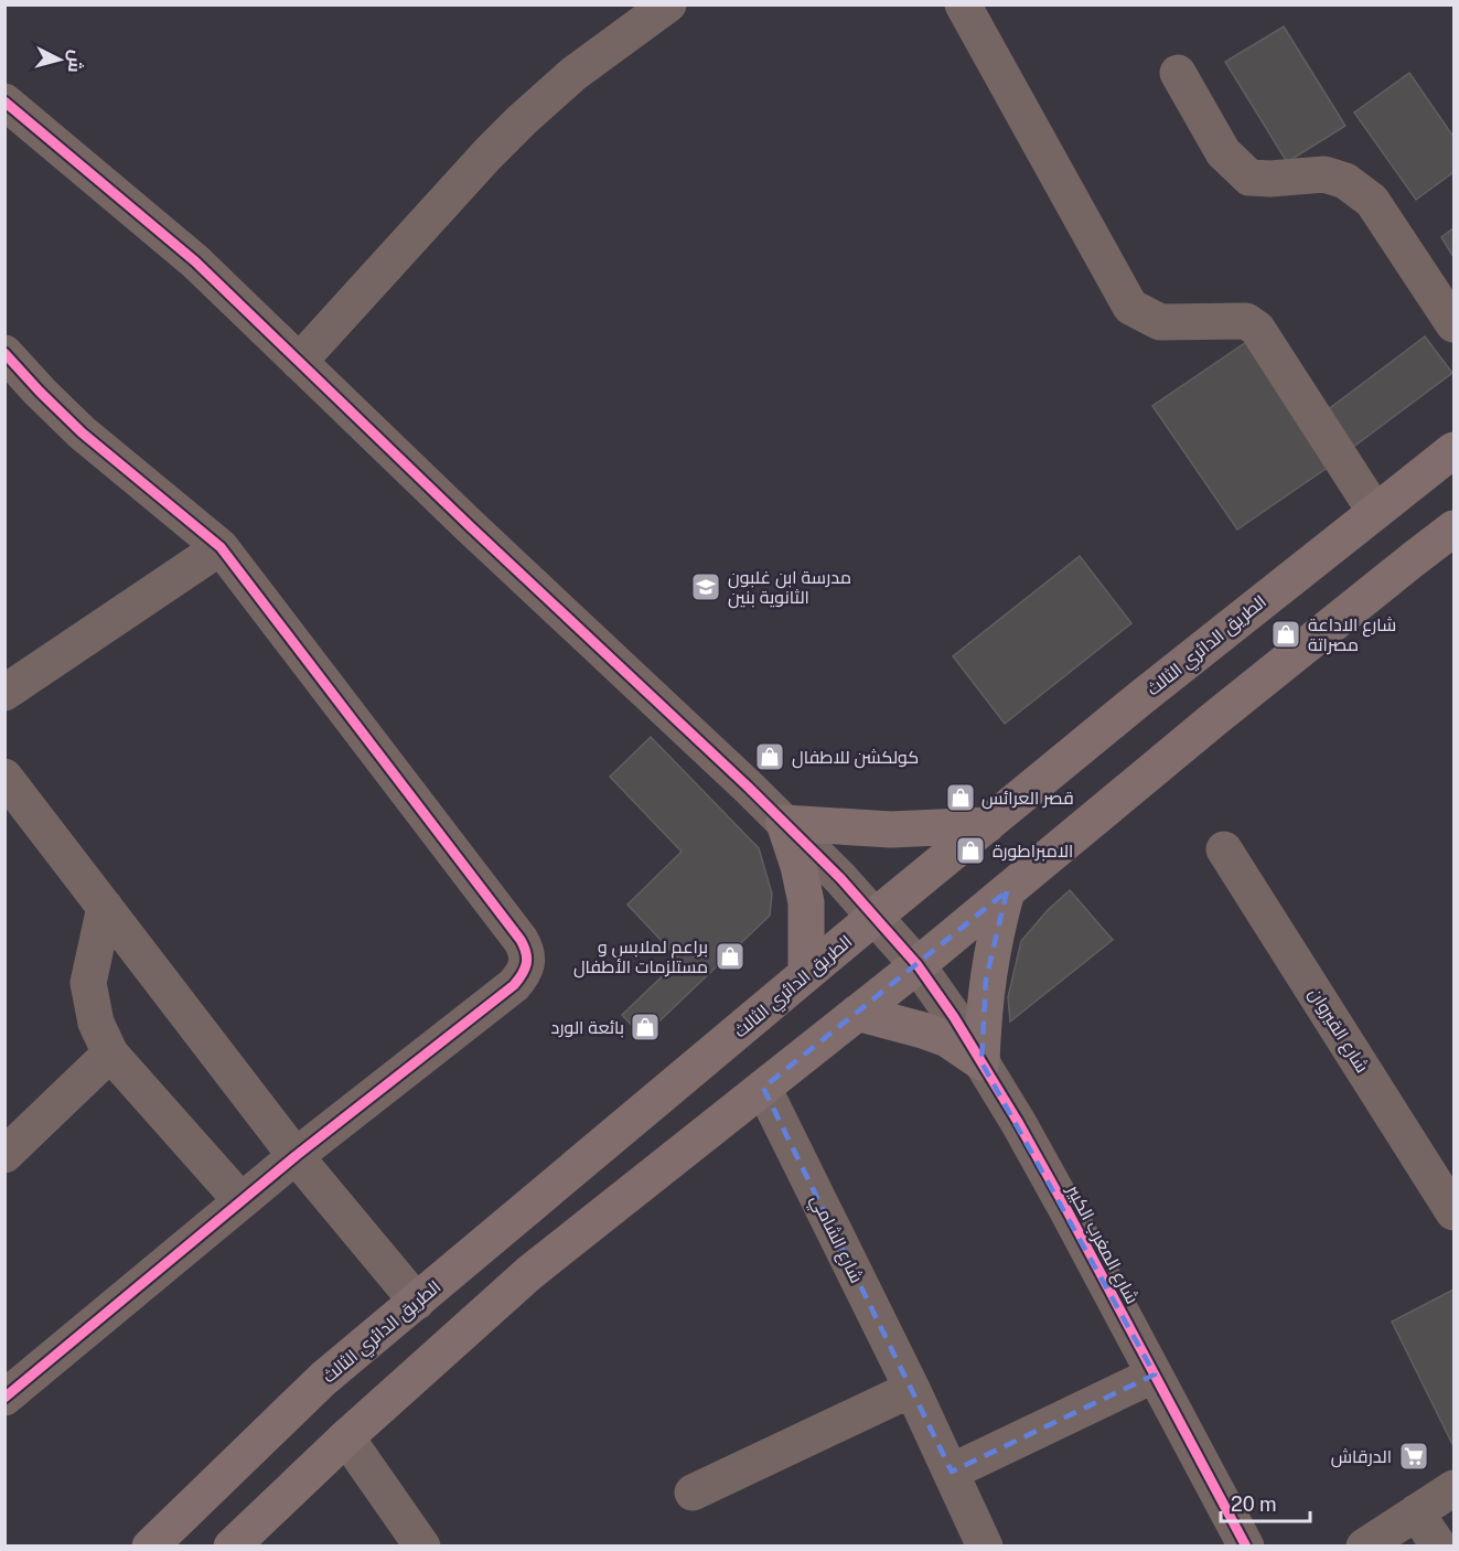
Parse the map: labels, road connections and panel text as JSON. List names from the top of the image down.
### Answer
{
  "streets": {
    "main road": ["الطريق الدائري الثالث"],
    "street": ["شارع القيروان", "شارع الشامي", "شارع المغرب الكبير"]
  },
  "crossings": [
    ["الطريق الدائري الثالث", "شارع المغرب الكبير"]
  ],
  "places": {
    "school or university": ["مدرسة ابن غلبون الثانوية بنين"],
    "shop": [
      "شارع الاداعة مصراتة",
      "كولكشن للاطفال",
      "قصر العرائس",
      "الامبراطورة",
      "براعم لملابس و مستلزمات الأطفال",
      "بائعة الورد"
    ],
    "supermarket": ["الدرقاش"]
  },
  "scale_bar": "20 m",
  "north": "right"
}
